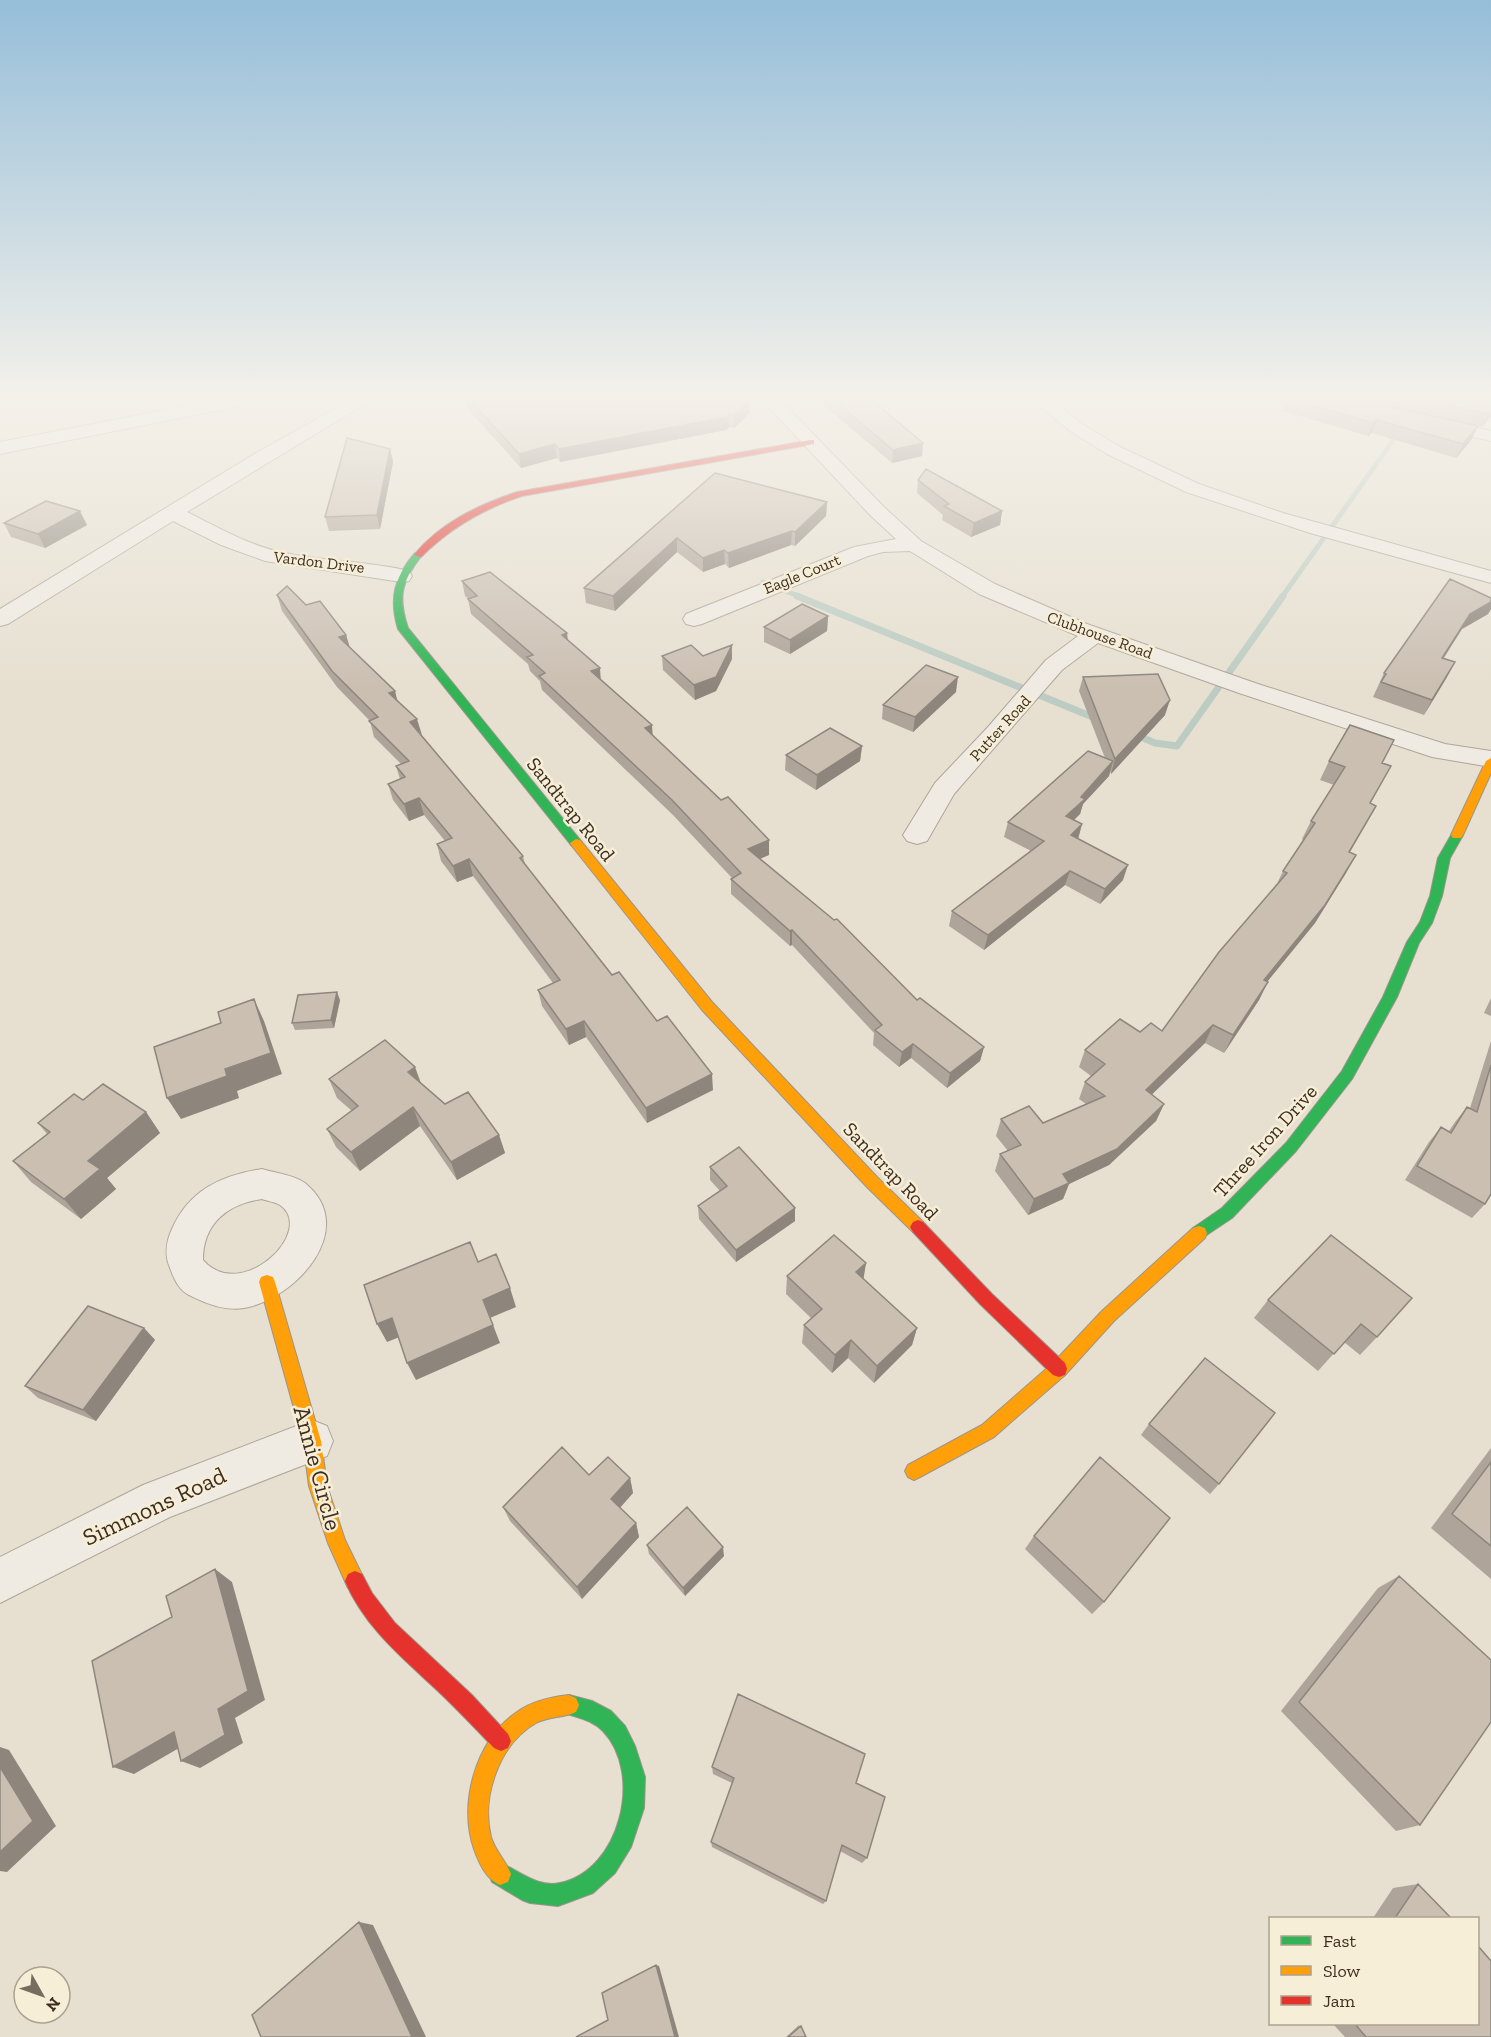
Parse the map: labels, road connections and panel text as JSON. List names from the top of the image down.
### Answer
{
  "streets": {
    "street": [
      "Vardon Drive",
      "Eagle Court",
      "Clubhouse Road",
      "Putter Road",
      "Sandtrap Road",
      "Three Iron Drive",
      "Annie Circle",
      "Simmons Road"
    ]
  },
  "crossings": [
    ["Vardon Drive", "Sandtrap Road"],
    ["Eagle Court", "Clubhouse Road"],
    ["Clubhouse Road", "Putter Road"],
    ["Clubhouse Road", "Three Iron Drive"],
    ["Sandtrap Road", "Three Iron Drive"],
    ["Annie Circle", "Simmons Road"]
  ],
  "legend": ["Fast", "Slow", "Jam"],
  "north": "bottom right"
}
